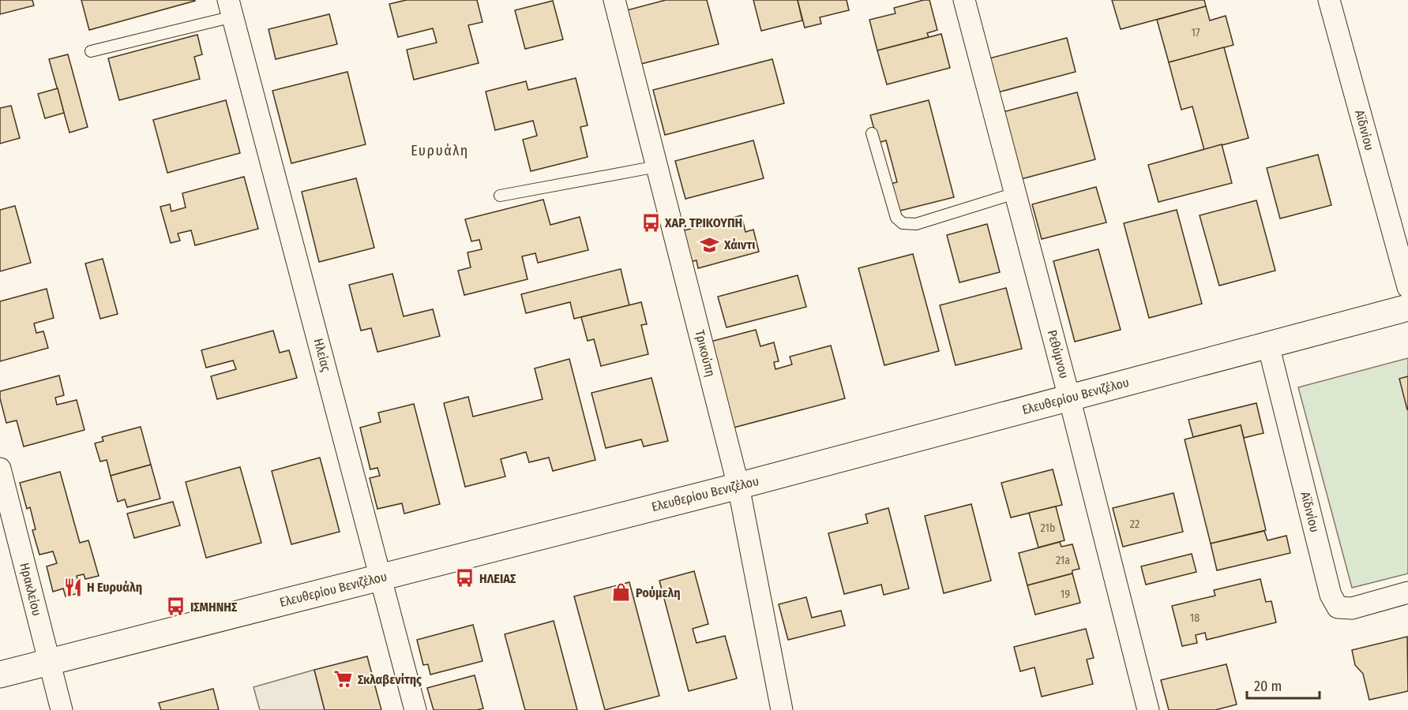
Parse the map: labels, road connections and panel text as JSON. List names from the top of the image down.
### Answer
{
  "streets": {
    "street": [
      "Αϊδινίου",
      "Τρικούπη",
      "Ρεθύμνου",
      "Ηλείας",
      "Ελευθερίου Βενιζέλου",
      "Ηρακλείου"
    ]
  },
  "crossings": [
    ["Αϊδινίου", "Ελευθερίου Βενιζέλου"],
    ["Τρικούπη", "Ελευθερίου Βενιζέλου"],
    ["Ρεθύμνου", "Ελευθερίου Βενιζέλου"],
    ["Ηλείας", "Ελευθερίου Βενιζέλου"],
    ["Ελευθερίου Βενιζέλου", "Ηρακλείου"]
  ],
  "districts": ["Ευρυάλη"],
  "places": {
    "bus stop": ["ΧΑΡ. ΤΡΙΚΟΥΠΗ", "ΗΛΕΙΑΣ", "ΙΣΜΗΝΗΣ"],
    "school or university": ["Χάιντι"],
    "restaurant": ["Η Ευρυάλη"],
    "shop": ["Ρούμελη"],
    "supermarket": ["Σκλαβενίτης"]
  },
  "house_numbers": [
    "17",
    "22",
    "21b",
    "21a",
    "19",
    "18"
  ],
  "scale_bar": "20 m"
}
